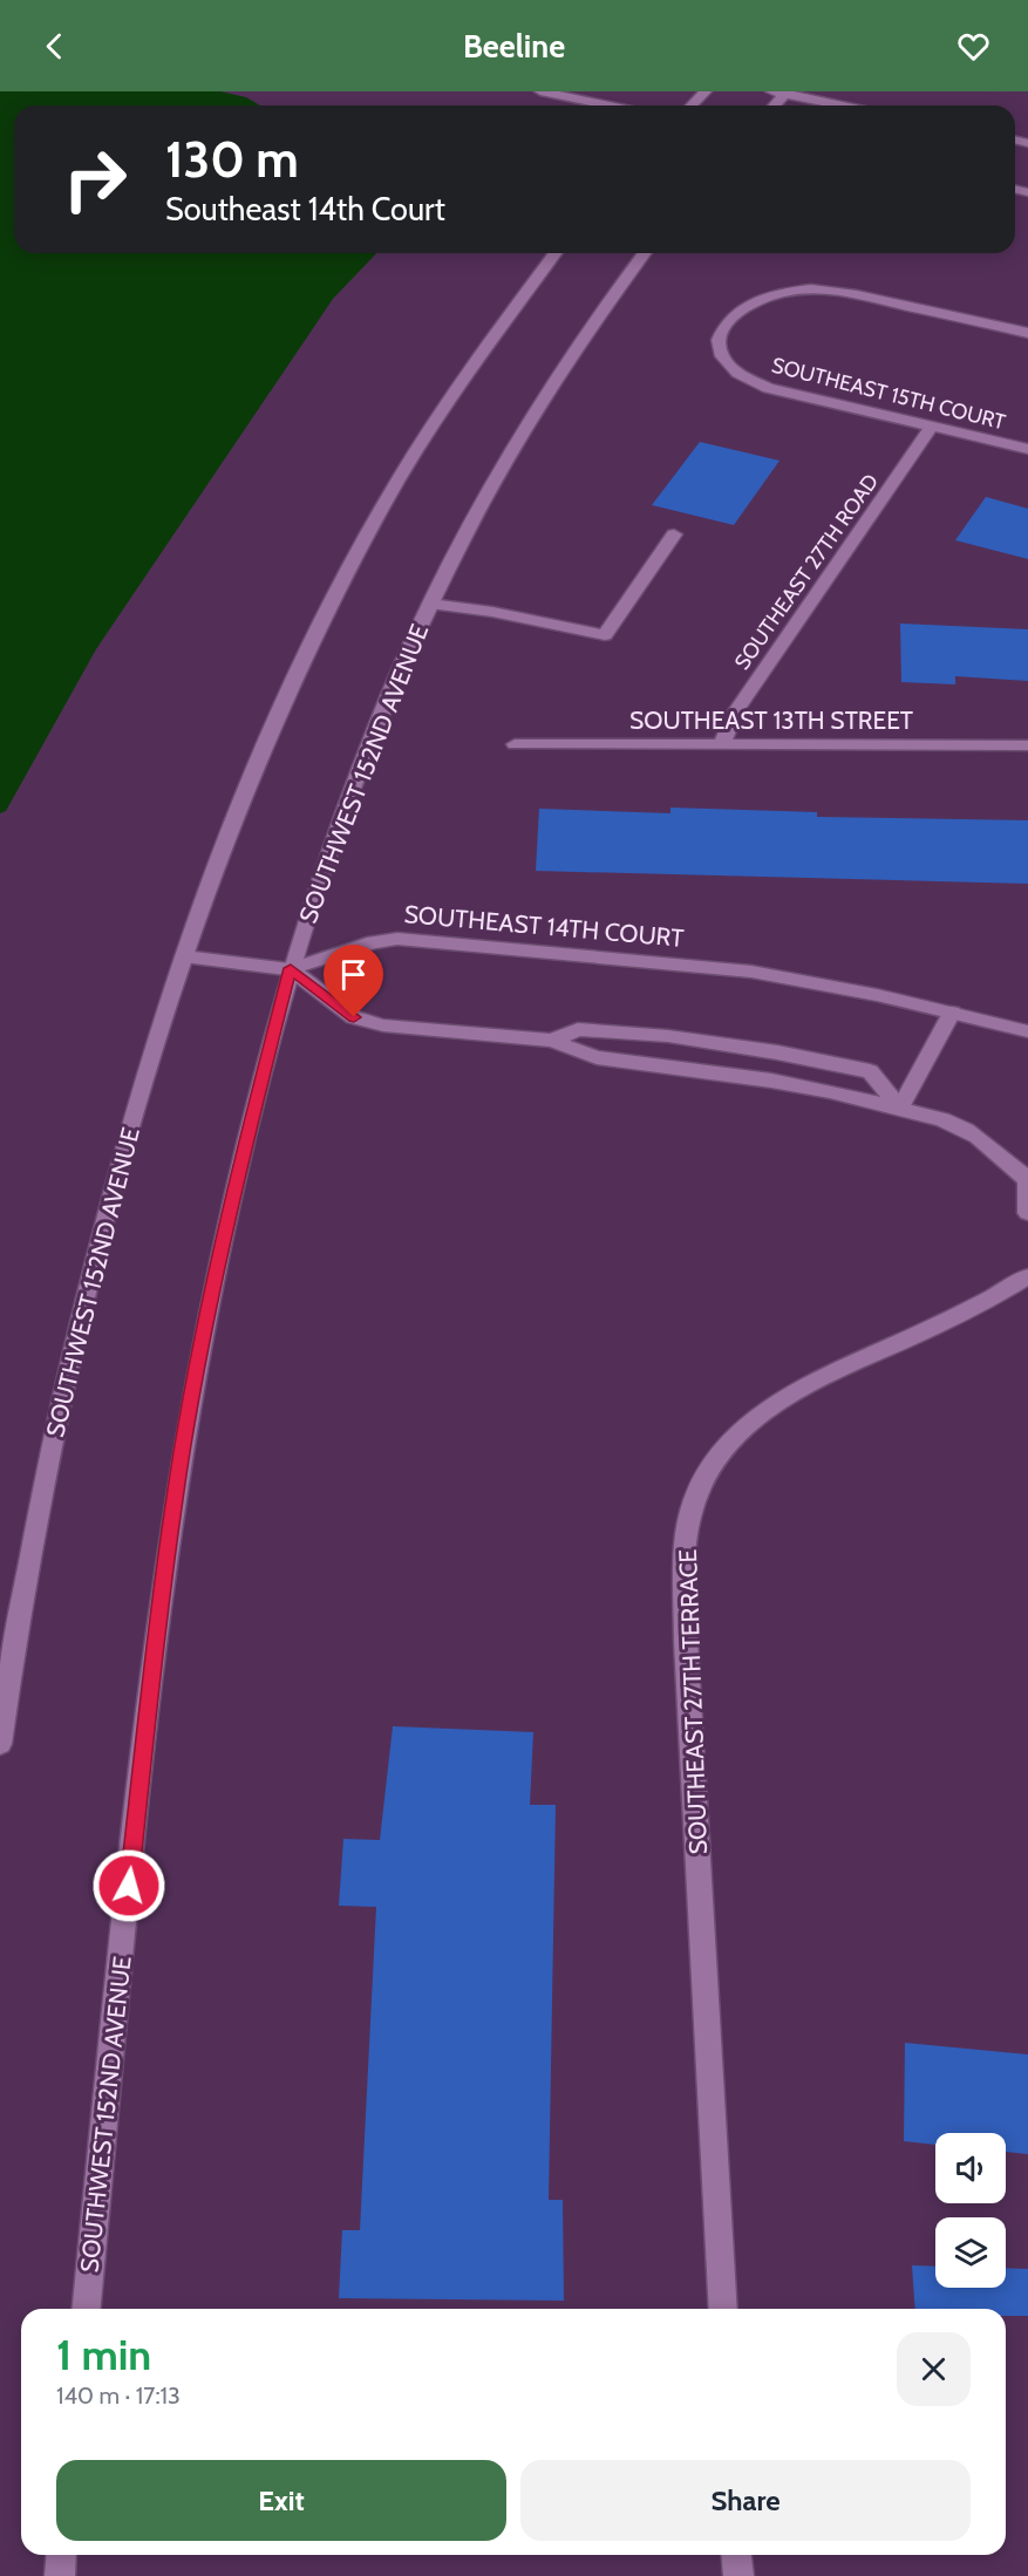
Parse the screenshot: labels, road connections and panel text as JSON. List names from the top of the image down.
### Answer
{
  "streets": {
    "street": [
      "SOUTHEAST 15TH COURT",
      "SOUTHEAST 27TH ROAD",
      "SOUTHEAST 13TH STREET",
      "SOUTHWEST 152ND AVENUE",
      "SOUTHEAST 14TH COURT",
      "SOUTHEAST 27TH TERRACE"
    ]
  },
  "crossings": [
    ["SOUTHEAST 15TH COURT", "SOUTHEAST 27TH ROAD"],
    ["SOUTHEAST 27TH ROAD", "SOUTHEAST 13TH STREET"],
    ["SOUTHWEST 152ND AVENUE", "SOUTHEAST 14TH COURT"]
  ],
  "page": {
    "header": "Beeline",
    "turn": ["130 m", "Southeast 14th Court"],
    "heading": ["1 min", "140 m · 17:13"],
    "buttons": ["Exit", "Share"]
  }
}
